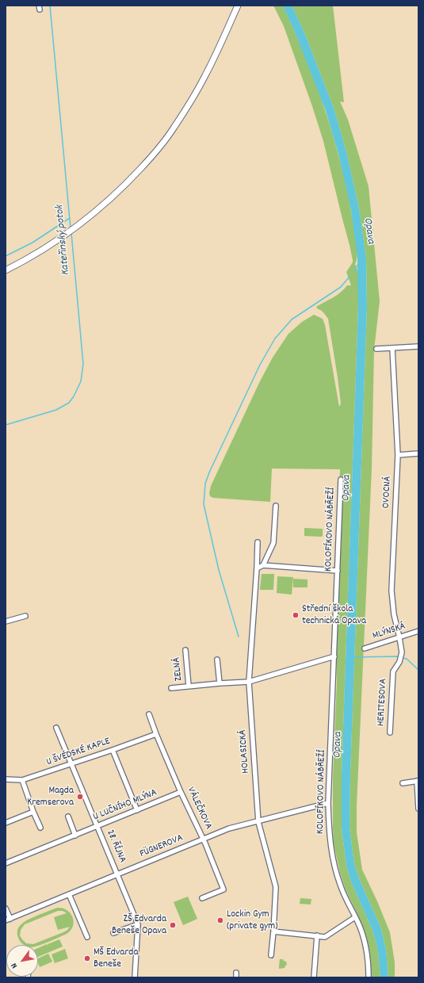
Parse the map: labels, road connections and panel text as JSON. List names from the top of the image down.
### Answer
{
  "streets": {
    "street": [
      "OVOCNÁ",
      "KOLOFÍKOVO NÁBŘEŽÍ",
      "MLÝNSKÁ",
      "ZELNÁ",
      "HERITESOVA",
      "HOLASICKÁ",
      "U ŠVÉDSKÉ KAPLE",
      "U LUČNÍHO MLÝNA",
      "VÁLEČKOVA",
      "28. ŘÍJNA",
      "FÜGNEROVA"
    ]
  },
  "crossings": [
    ["OVOCNÁ", "MLÝNSKÁ"],
    ["OVOCNÁ", "HERITESOVA"],
    ["KOLOFÍKOVO NÁBŘEŽÍ", "FÜGNEROVA"],
    ["MLÝNSKÁ", "HERITESOVA"],
    ["ZELNÁ", "HOLASICKÁ"],
    ["HOLASICKÁ", "FÜGNEROVA"],
    ["U ŠVÉDSKÉ KAPLE", "VÁLEČKOVA"],
    ["U ŠVÉDSKÉ KAPLE", "28. ŘÍJNA"],
    ["U LUČNÍHO MLÝNA", "VÁLEČKOVA"],
    ["U LUČNÍHO MLÝNA", "28. ŘÍJNA"],
    ["VÁLEČKOVA", "FÜGNEROVA"],
    ["28. ŘÍJNA", "FÜGNEROVA"]
  ],
  "water": ["Opava", "Kateřinský potok"],
  "places": [
    "Střední škola technická Opava",
    "Magda Kremserova",
    "Lockin Gym (private gym)",
    "ZŠ Edvarda Beneše Opava",
    "MŠ Edvarda Beneše"
  ],
  "north": "bottom left"
}
